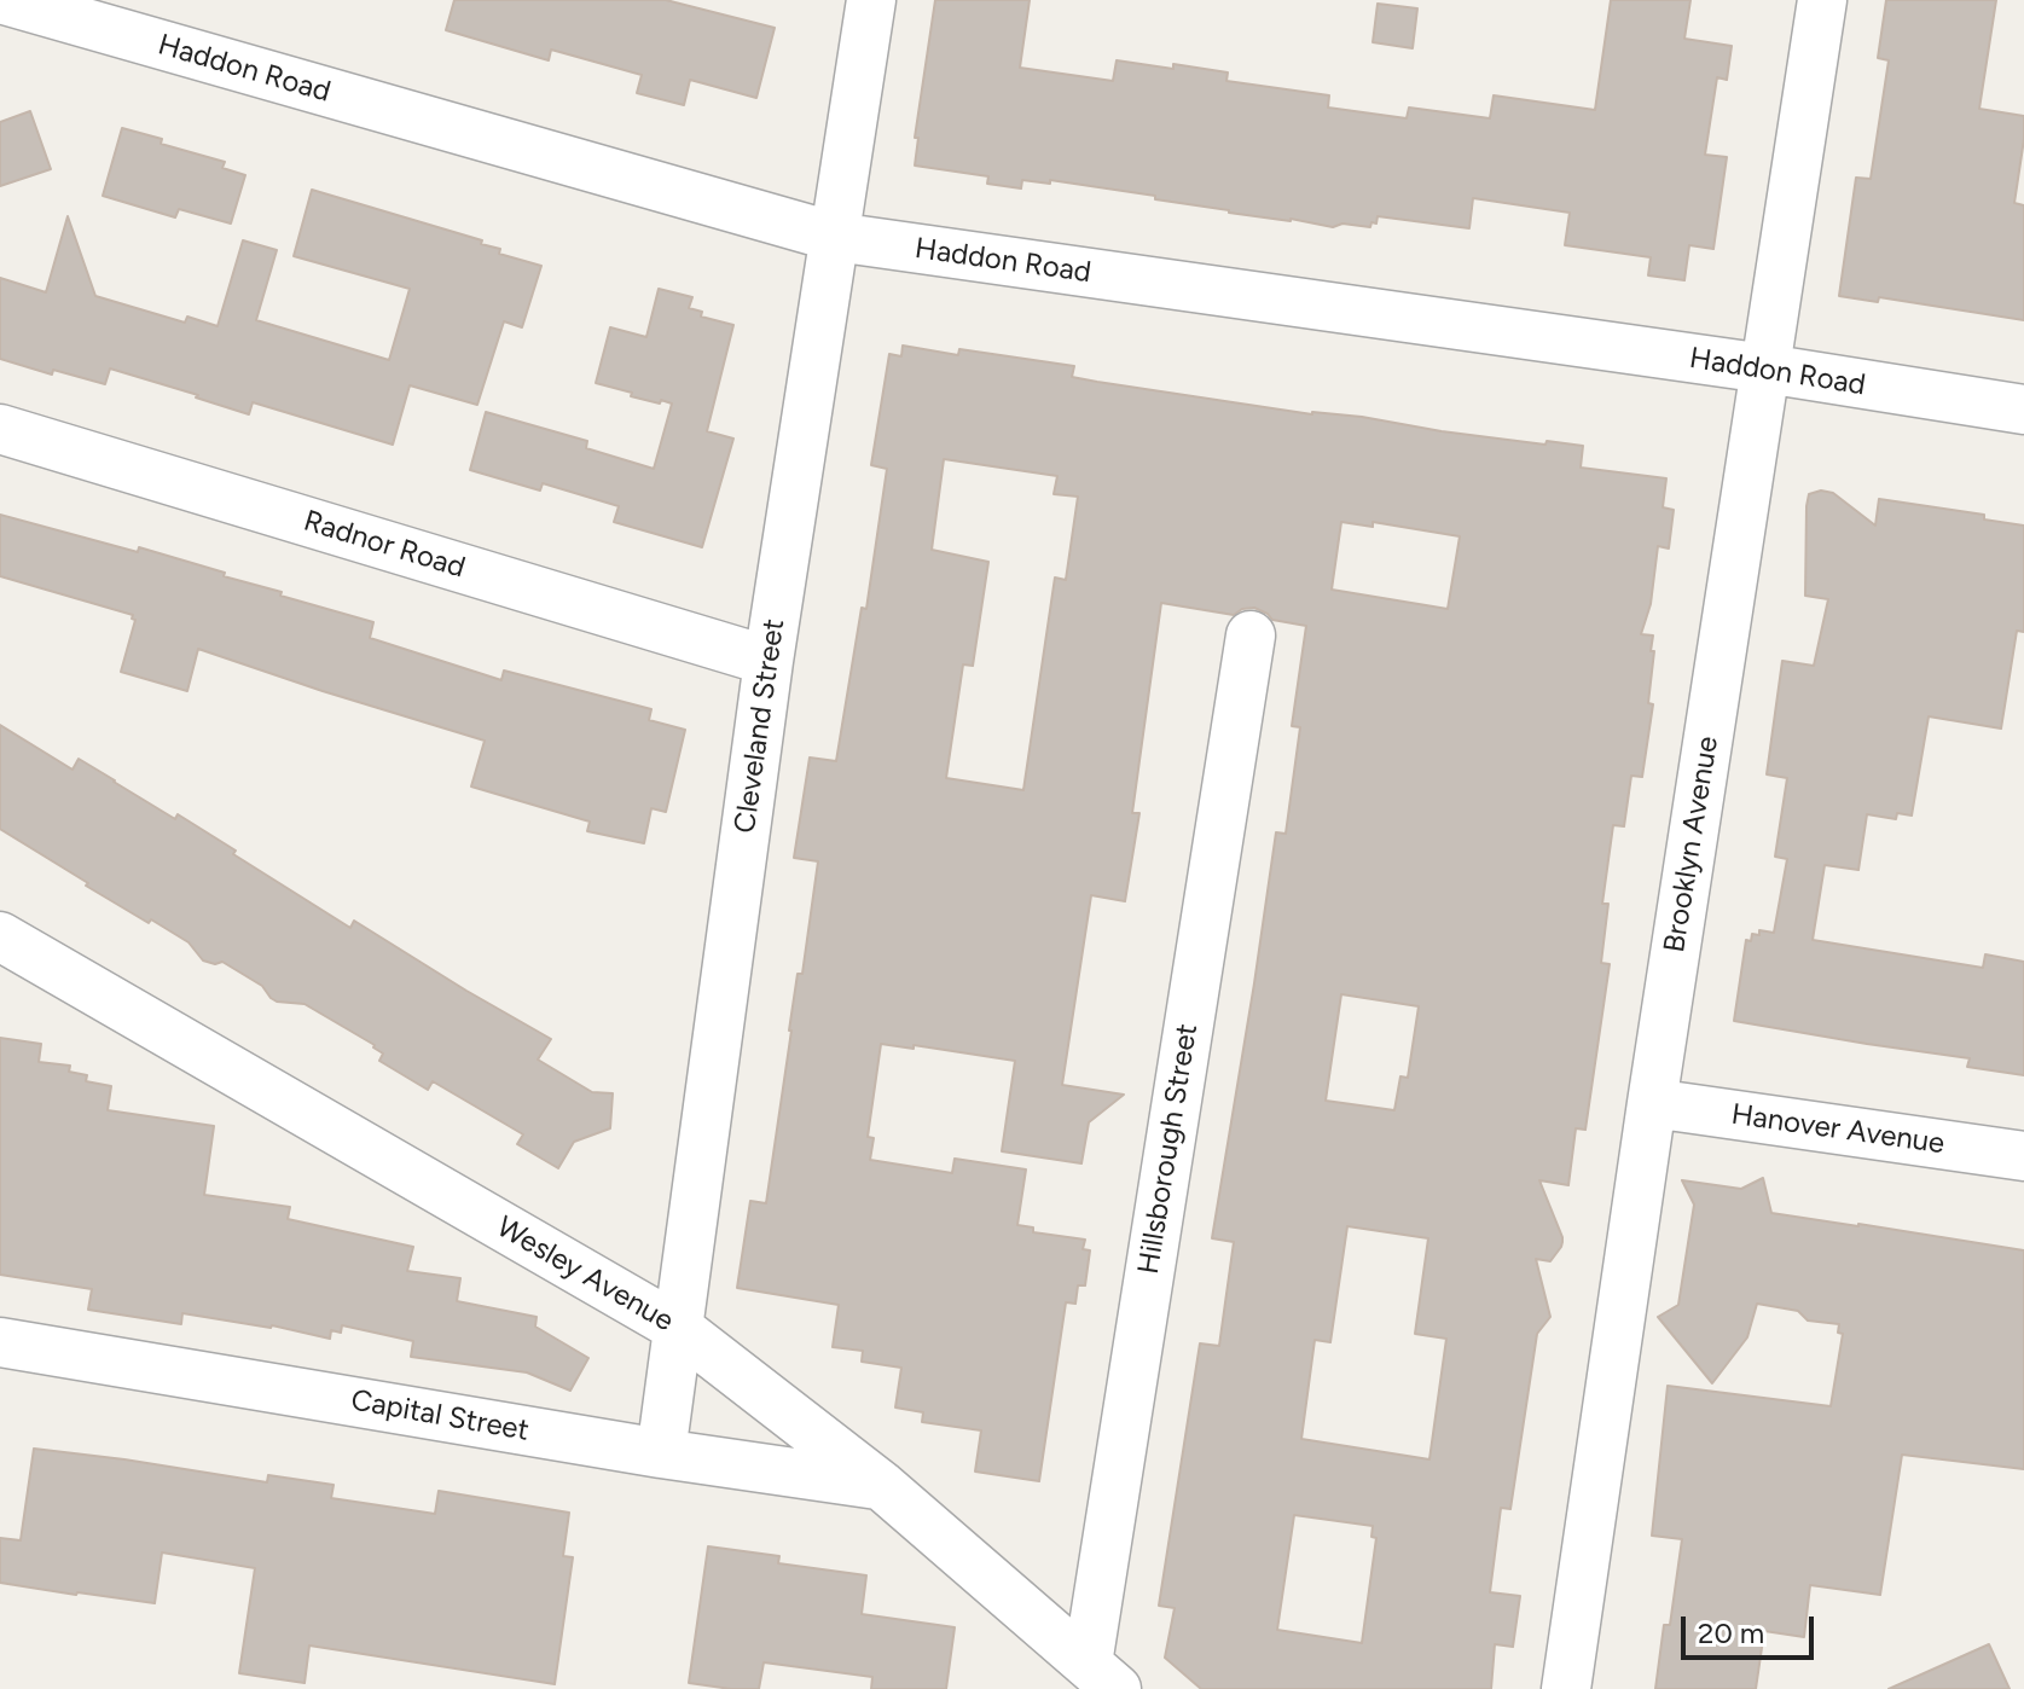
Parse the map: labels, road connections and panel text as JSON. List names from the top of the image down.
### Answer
{
  "streets": {
    "street": [
      "Haddon Road",
      "Radnor Road",
      "Cleveland Street",
      "Brooklyn Avenue",
      "Hanover Avenue",
      "Hillsborough Street",
      "Wesley Avenue",
      "Capital Street"
    ]
  },
  "crossings": [
    ["Haddon Road", "Cleveland Street"],
    ["Haddon Road", "Brooklyn Avenue"],
    ["Radnor Road", "Cleveland Street"],
    ["Cleveland Street", "Wesley Avenue"],
    ["Cleveland Street", "Capital Street"],
    ["Brooklyn Avenue", "Hanover Avenue"],
    ["Hillsborough Street", "Wesley Avenue"],
    ["Wesley Avenue", "Capital Street"]
  ],
  "scale_bar": "20 m"
}
